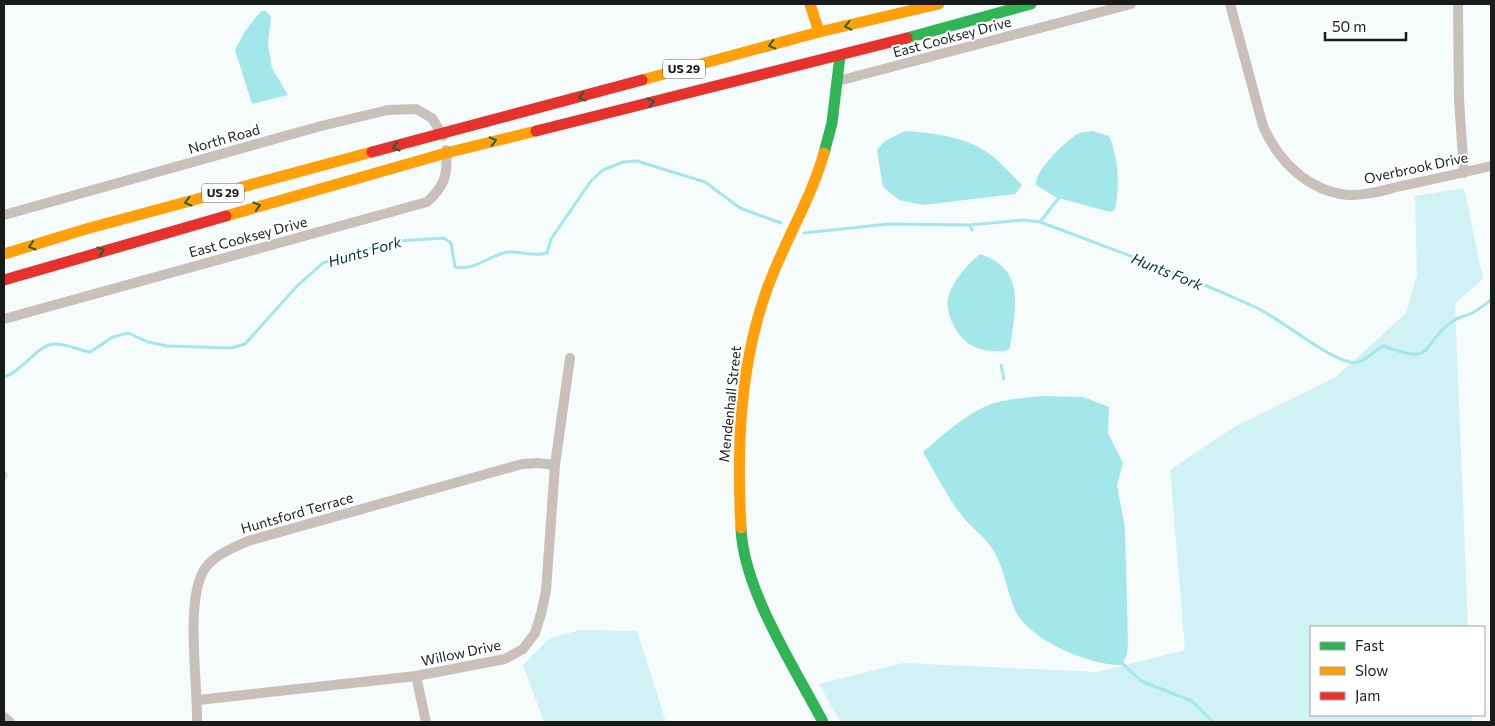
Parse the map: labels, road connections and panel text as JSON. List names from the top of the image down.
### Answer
{
  "streets": {
    "main road": ["US 29", "Mendenhall Street"],
    "street": [
      "East Cooksey Drive",
      "North Road",
      "Overbrook Drive",
      "Huntsford Terrace",
      "Willow Drive"
    ]
  },
  "crossings": [
    ["East Cooksey Drive", "US 29"],
    ["East Cooksey Drive", "North Road"],
    ["East Cooksey Drive", "Mendenhall Street"],
    ["US 29", "North Road"],
    ["US 29", "Mendenhall Street"],
    ["Huntsford Terrace", "Willow Drive"]
  ],
  "water": ["Hunts Fork"],
  "legend": ["Fast", "Slow", "Jam"],
  "scale_bar": "50 m"
}
